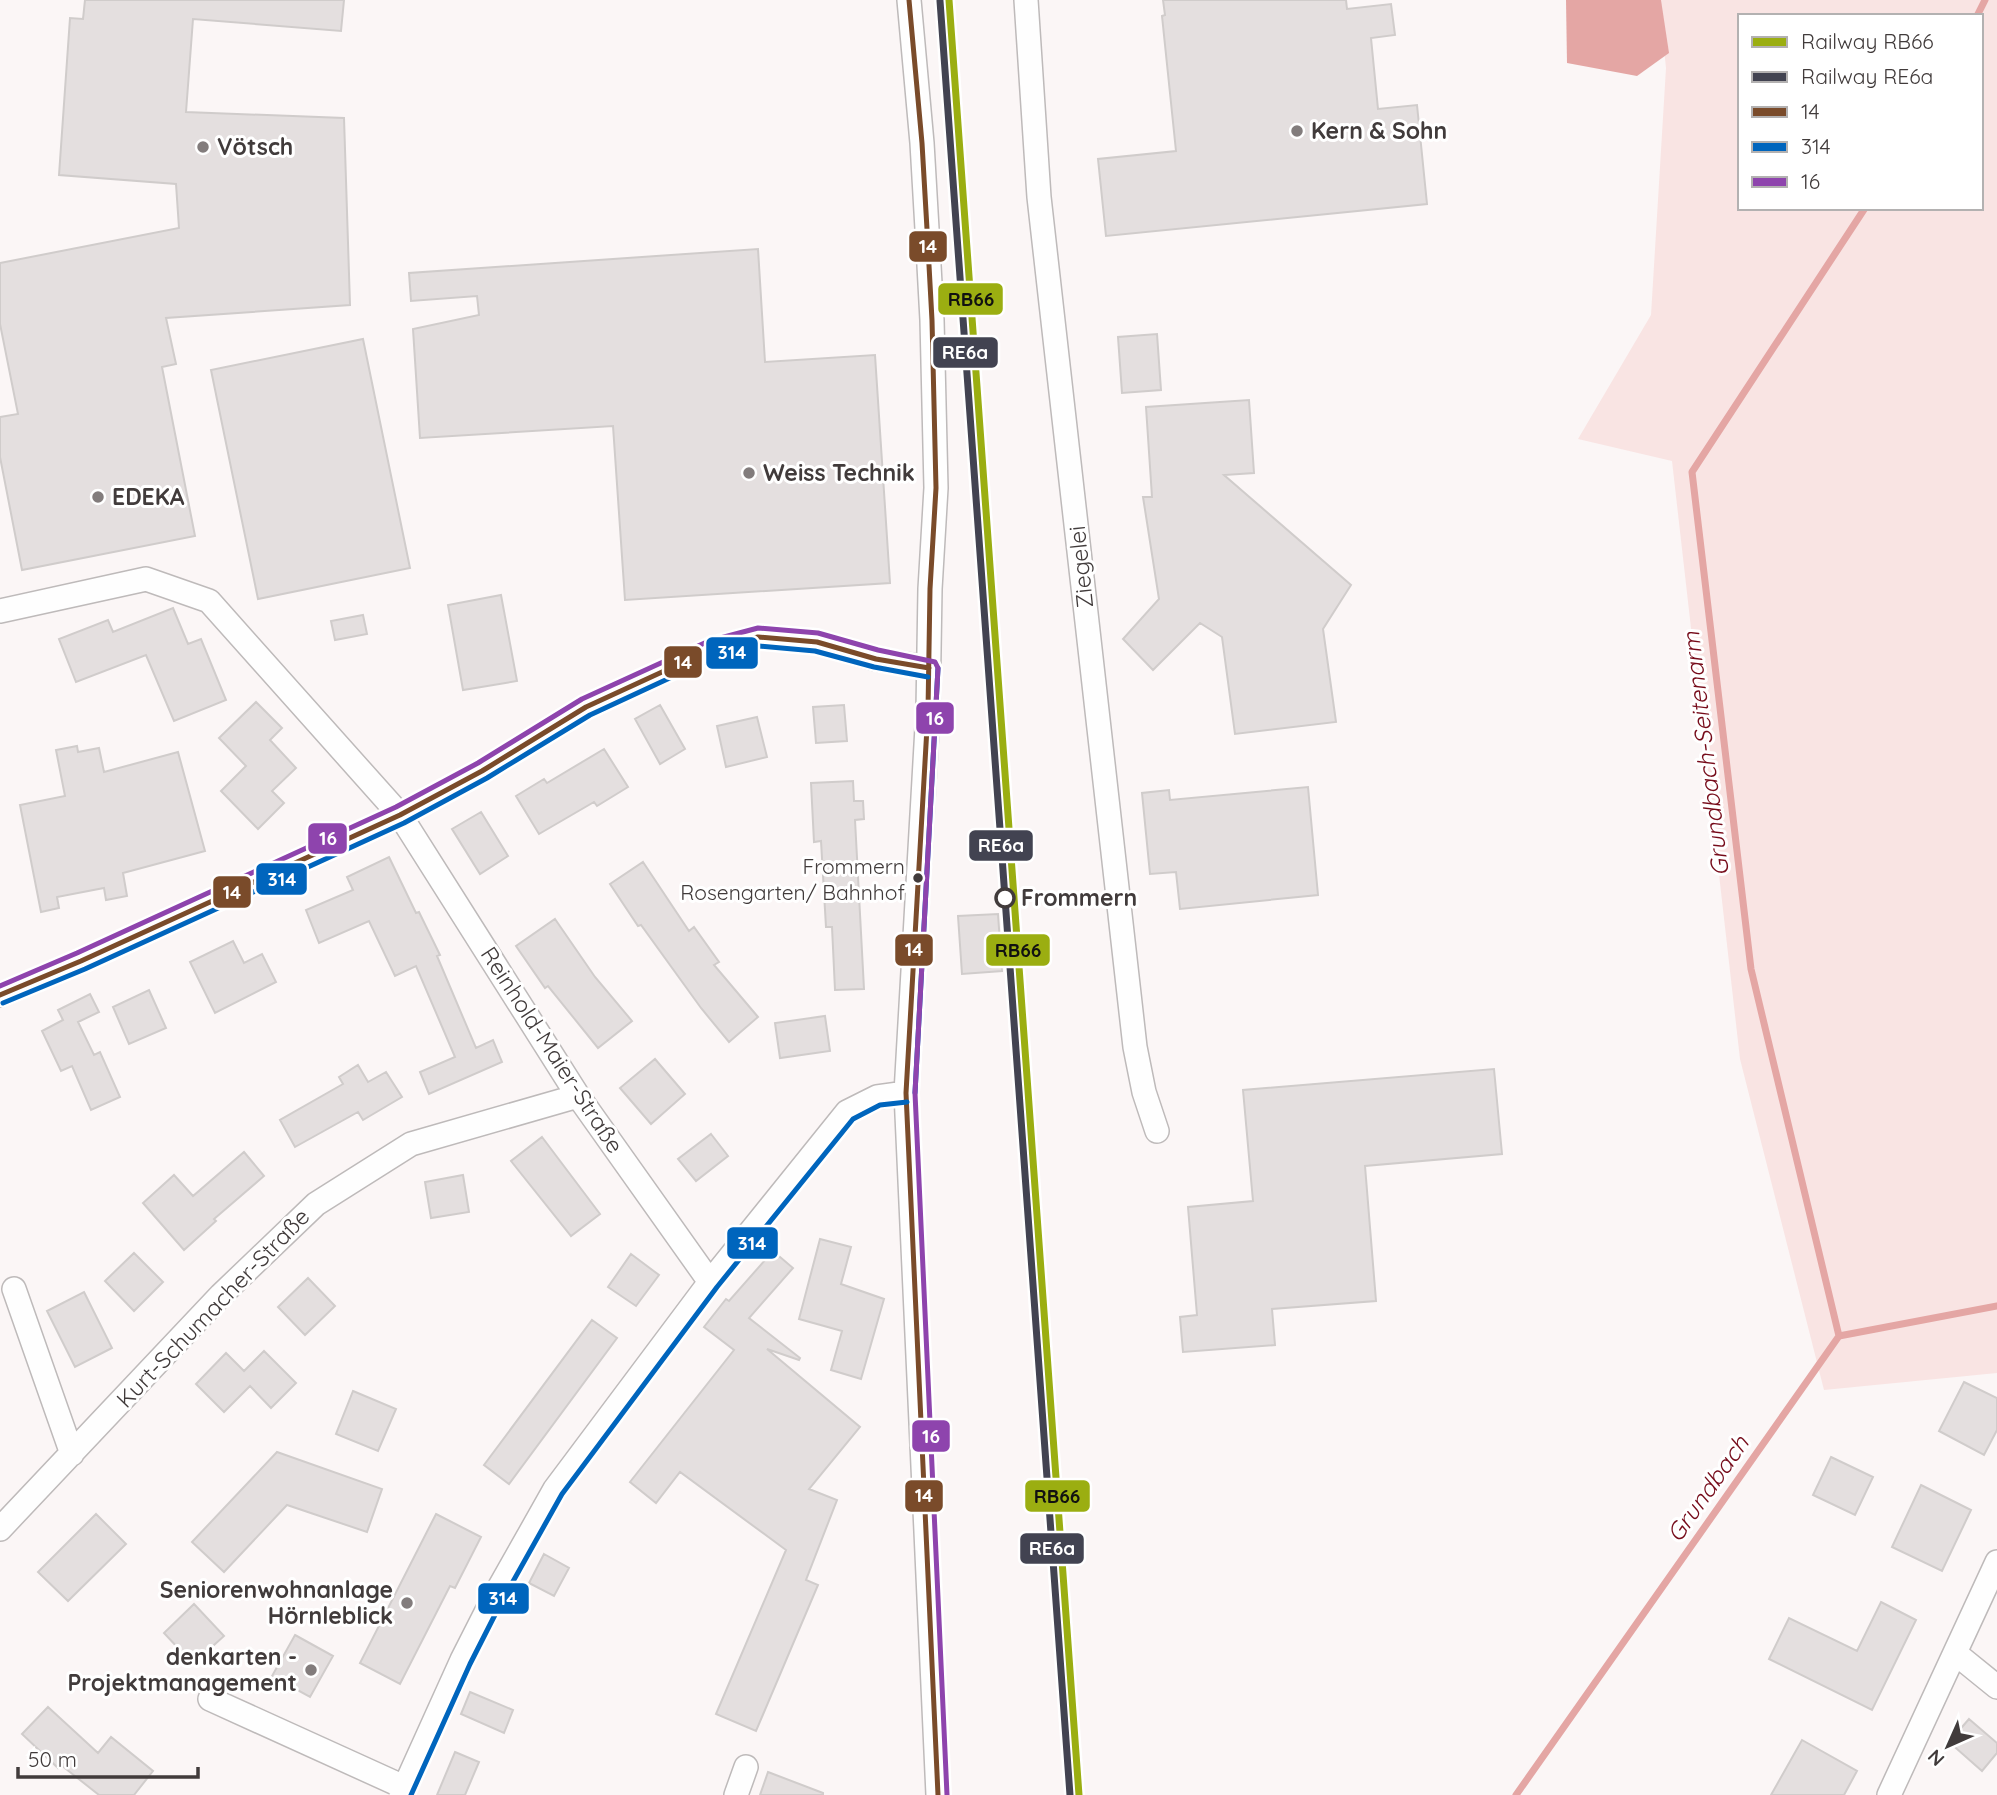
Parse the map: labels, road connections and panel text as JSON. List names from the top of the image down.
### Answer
{
  "streets": {
    "street": ["Ziegelei", "Reinhold-Maier-Straße", "Kurt-Schumacher-Straße"]
  },
  "crossings": [
    ["Reinhold-Maier-Straße", "Kurt-Schumacher-Straße"]
  ],
  "water": ["Grundbach-Seitenarm", "Grundbach"],
  "places": [
    "Kern & Sohn",
    "Vötsch",
    "Weiss Technik",
    "EDEKA",
    "Frommern Rosengarten/ Bahnhof",
    "Frommern",
    "Seniorenwohnanlage Hörnleblick",
    "denkarten - Projektmanagement"
  ],
  "lines": [
    "rail line RB66",
    "transit line 14",
    "rail line RE6a",
    "transit line 16",
    "transit line 314"
  ],
  "legend": [
    "Railway RB66",
    "Railway RE6a",
    "14",
    "314",
    "16"
  ],
  "scale_bar": "50 m",
  "north": "bottom left"
}
